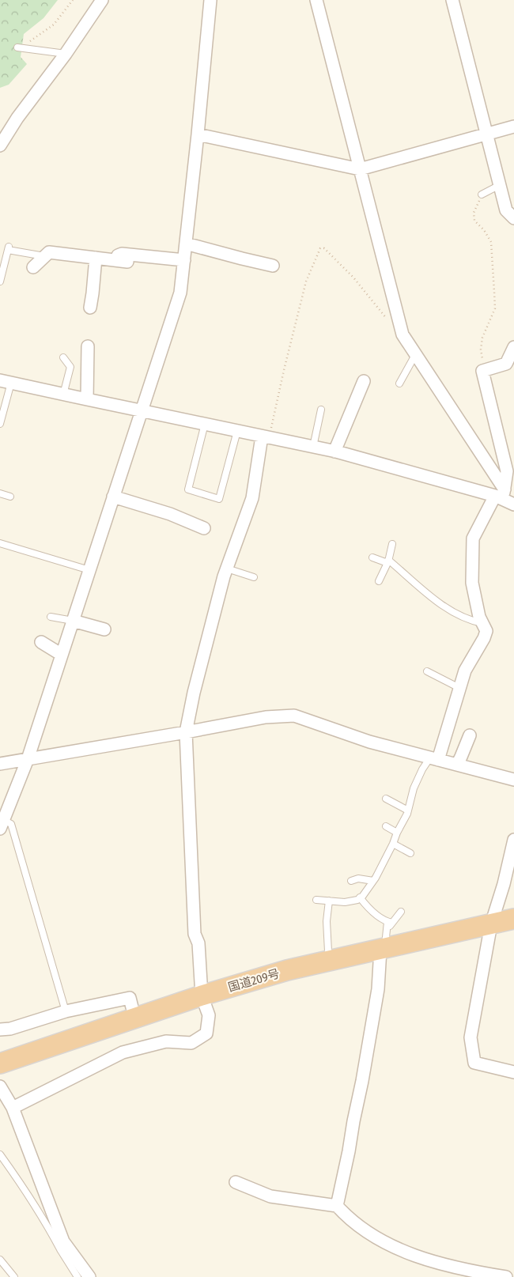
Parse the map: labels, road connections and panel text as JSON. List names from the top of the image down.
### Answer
{
  "streets": {
    "highway": ["国道209号"]
  }
}
